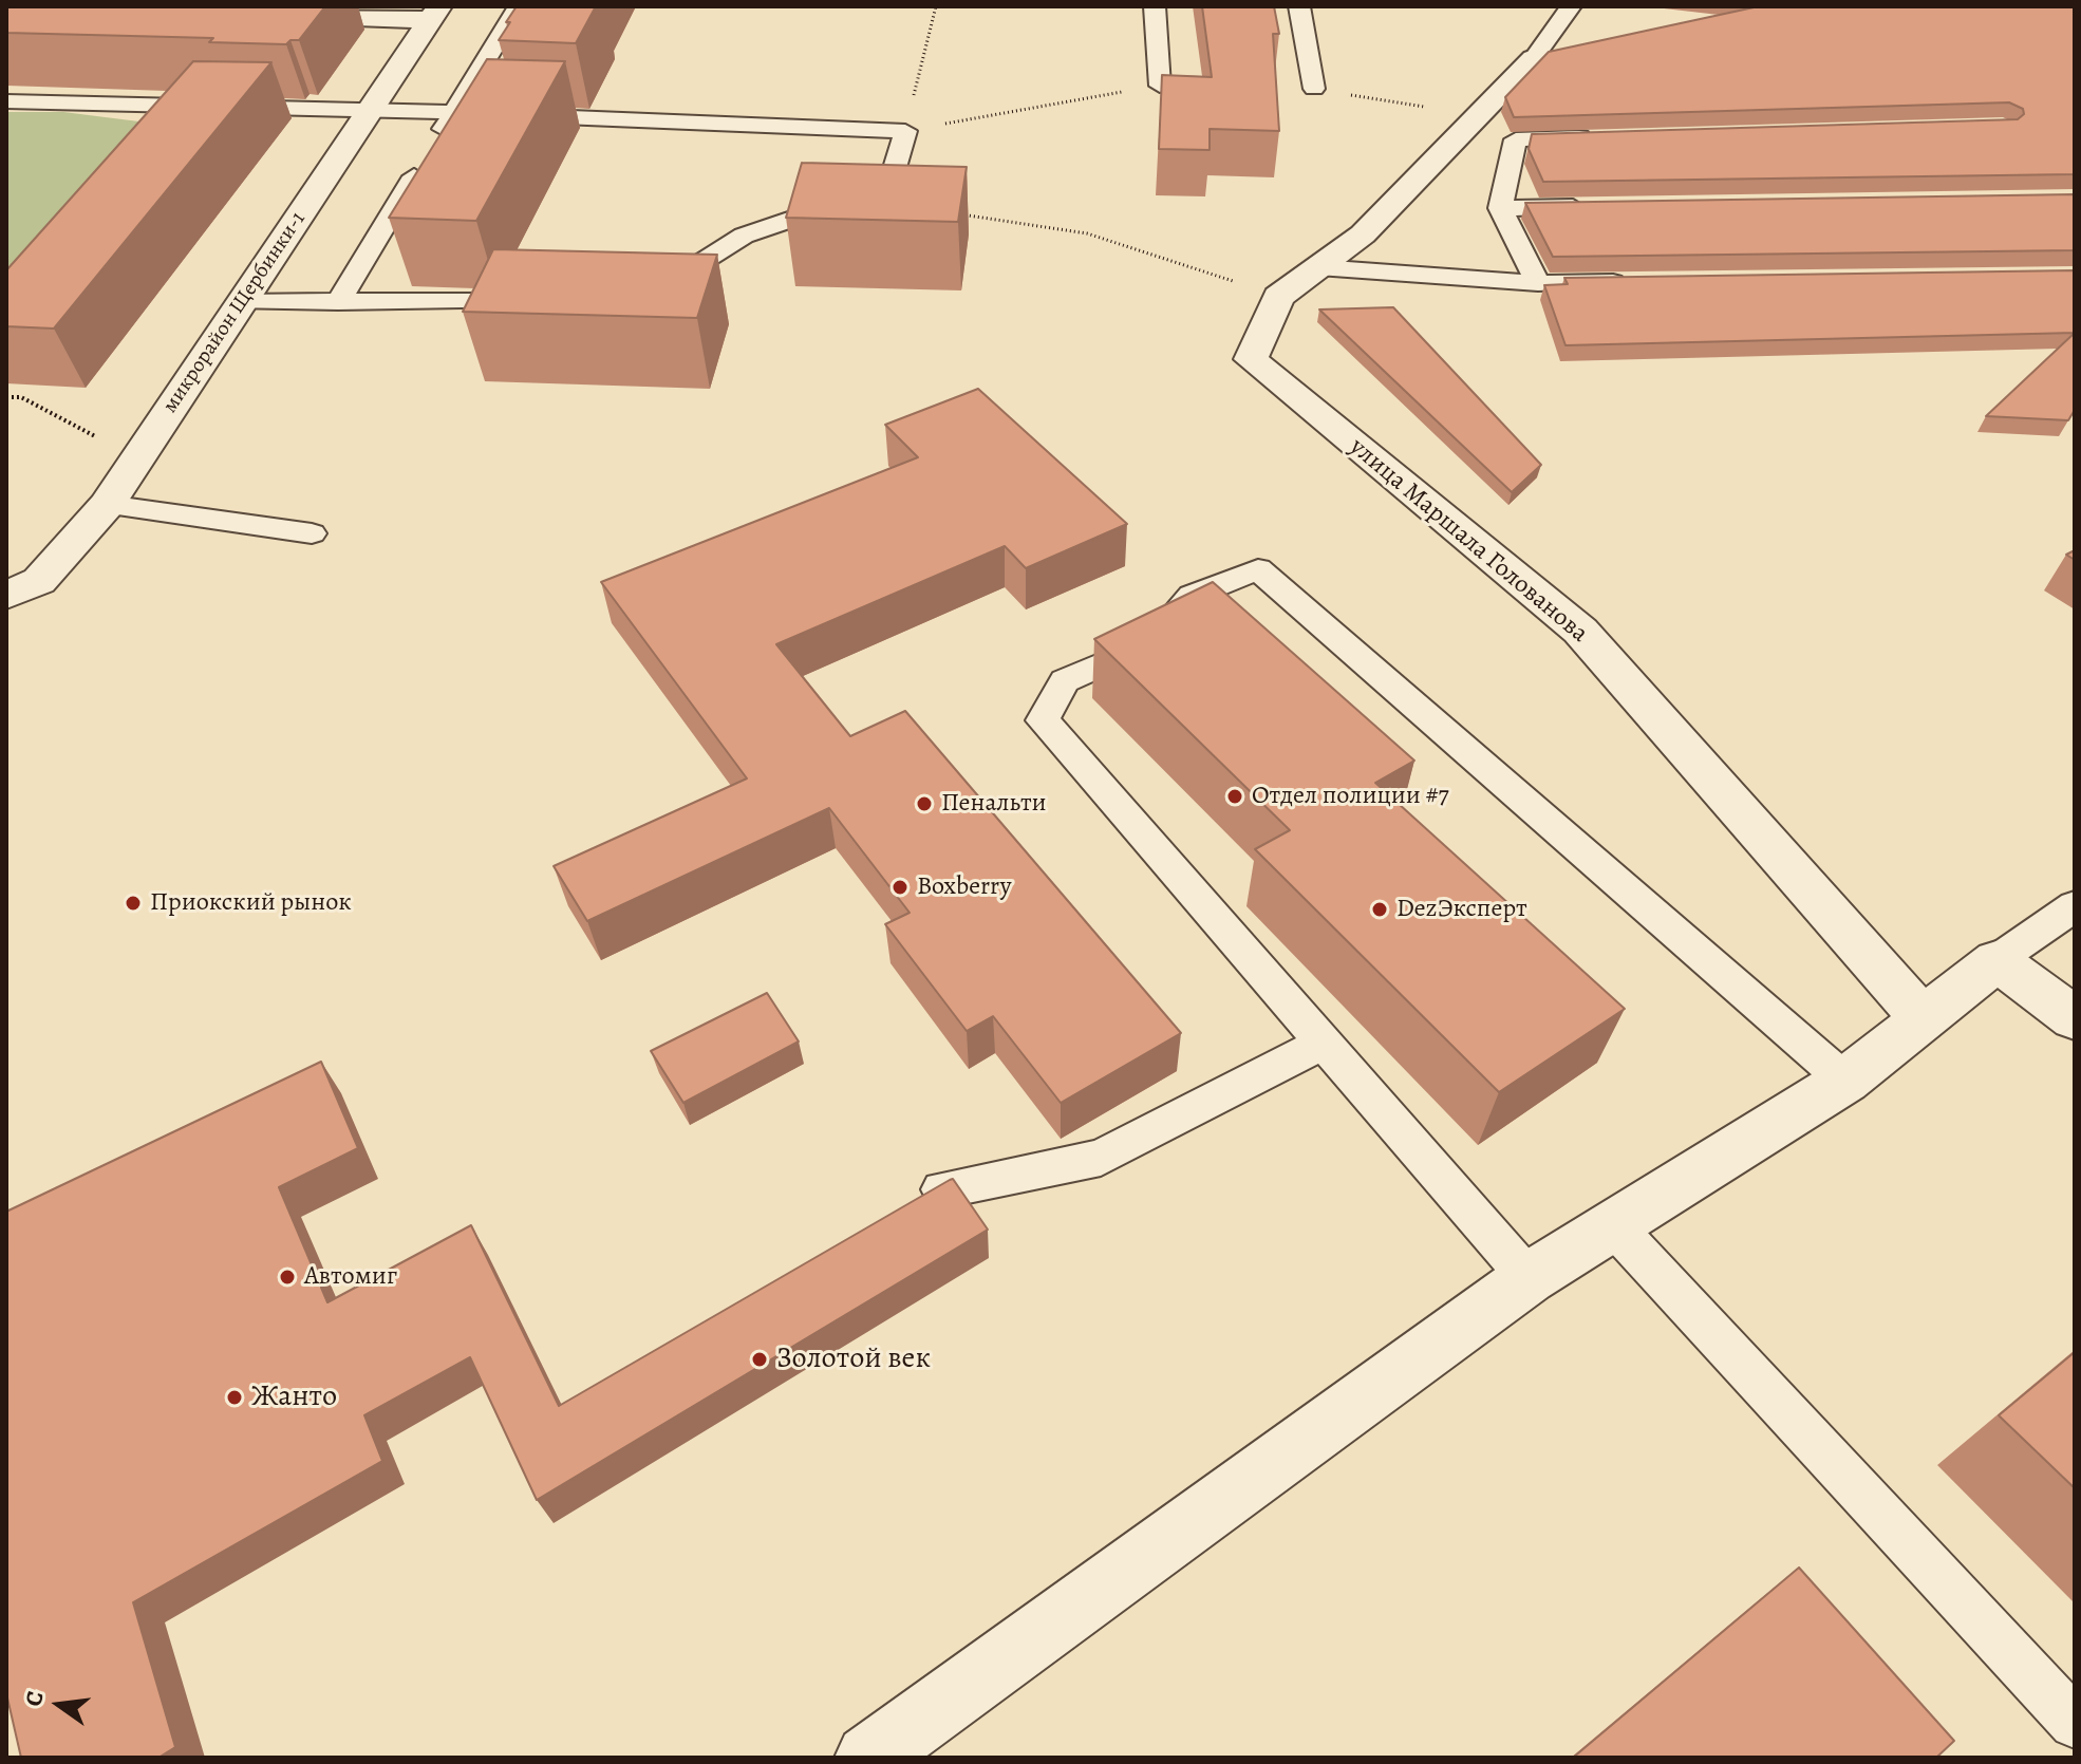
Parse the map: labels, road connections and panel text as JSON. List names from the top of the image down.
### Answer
{
  "streets": {
    "street": ["микрорайон Щербинки-1", "улица Маршала Голованова"]
  },
  "places": [
    "Отдел полиции #7",
    "Пенальти",
    "Boxberry",
    "Приокский рынок",
    "DezЭксперт",
    "Автомиг",
    "Золотой век",
    "Жанто"
  ],
  "north": "left"
}
